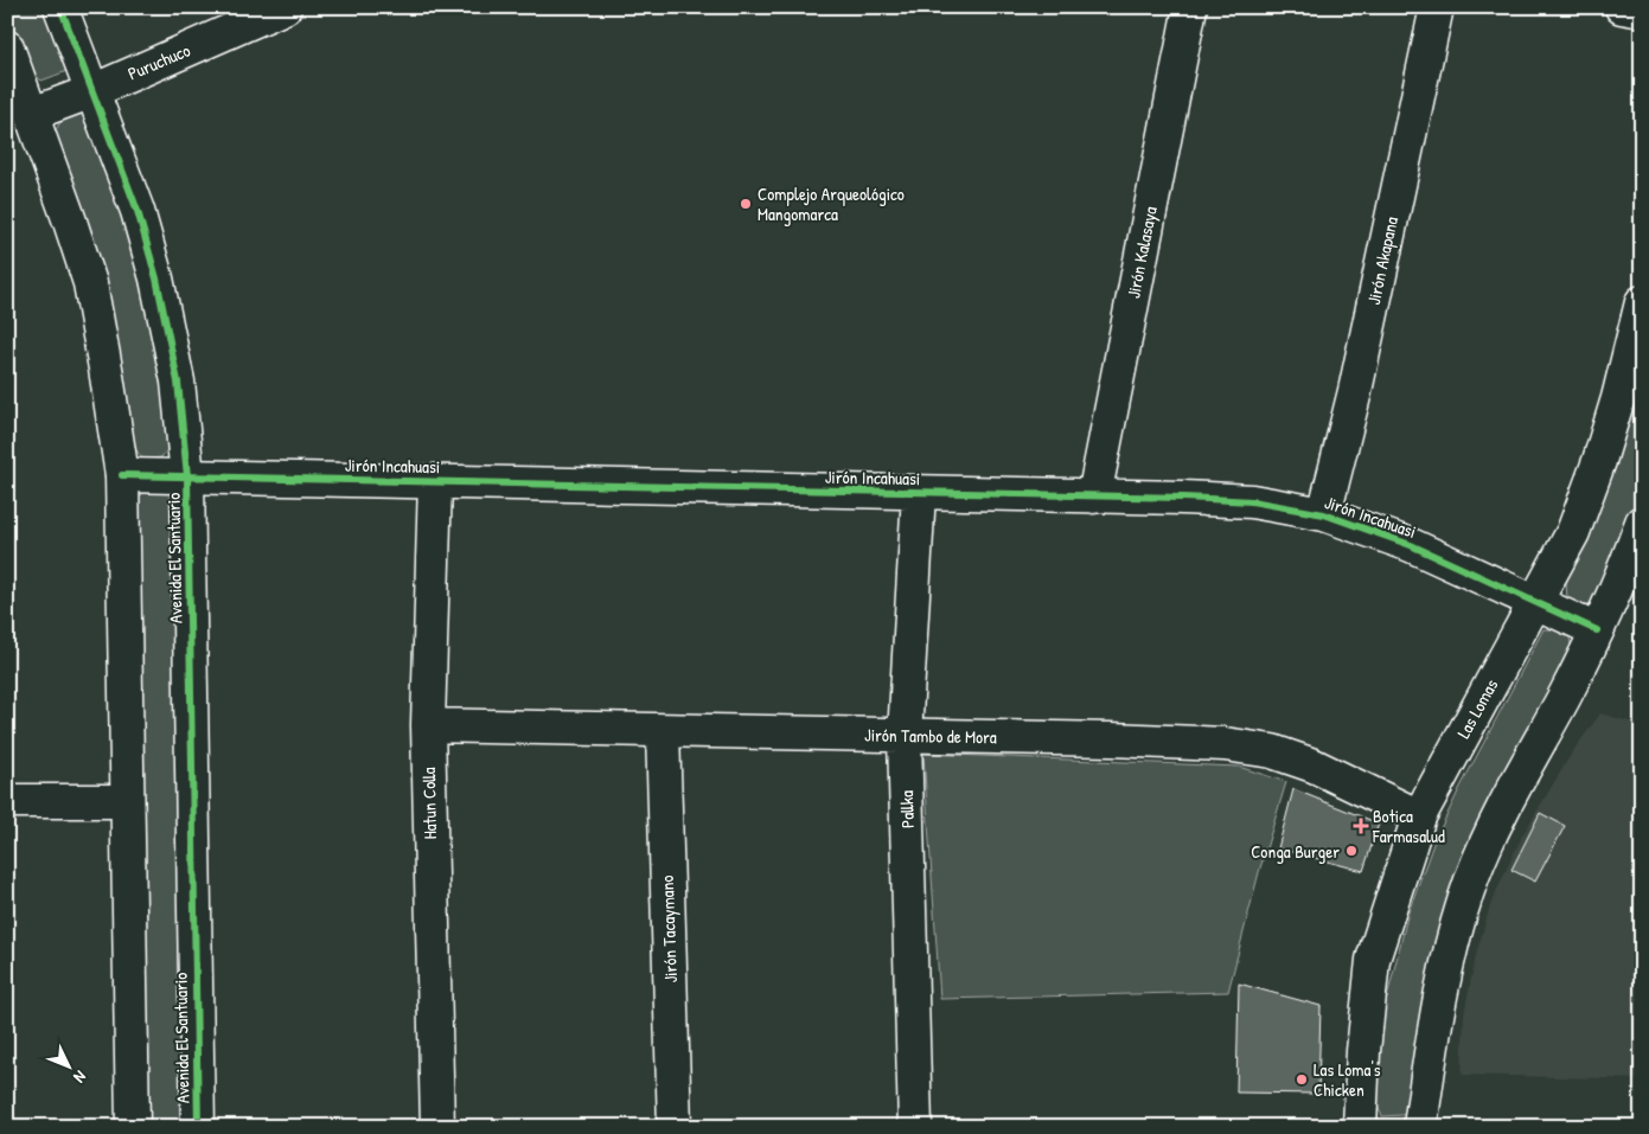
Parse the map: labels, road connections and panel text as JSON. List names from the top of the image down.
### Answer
{
  "streets": {
    "street": [
      "Puruchuco",
      "Jirón Kalasaya",
      "Jirón Akapana",
      "Jirón Incahuasi",
      "Avenida El Santuario",
      "Las Lomas",
      "Jirón Tambo de Mora",
      "Hatun Colla",
      "Pallka",
      "Jirón Tacaymano"
    ]
  },
  "crossings": [
    ["Puruchuco", "Avenida El Santuario"],
    ["Jirón Kalasaya", "Jirón Incahuasi"],
    ["Jirón Akapana", "Jirón Incahuasi"],
    ["Jirón Incahuasi", "Avenida El Santuario"],
    ["Jirón Incahuasi", "Las Lomas"],
    ["Jirón Incahuasi", "Hatun Colla"],
    ["Jirón Incahuasi", "Pallka"],
    ["Las Lomas", "Jirón Tambo de Mora"],
    ["Jirón Tambo de Mora", "Hatun Colla"],
    ["Jirón Tambo de Mora", "Pallka"],
    ["Jirón Tambo de Mora", "Jirón Tacaymano"]
  ],
  "places": {
    "other": ["Complejo Arqueológico Mangomarca", "Conga Burger", "Las Loma's Chicken"],
    "health": ["Botica Farmasalud"]
  },
  "north": "bottom right"
}
